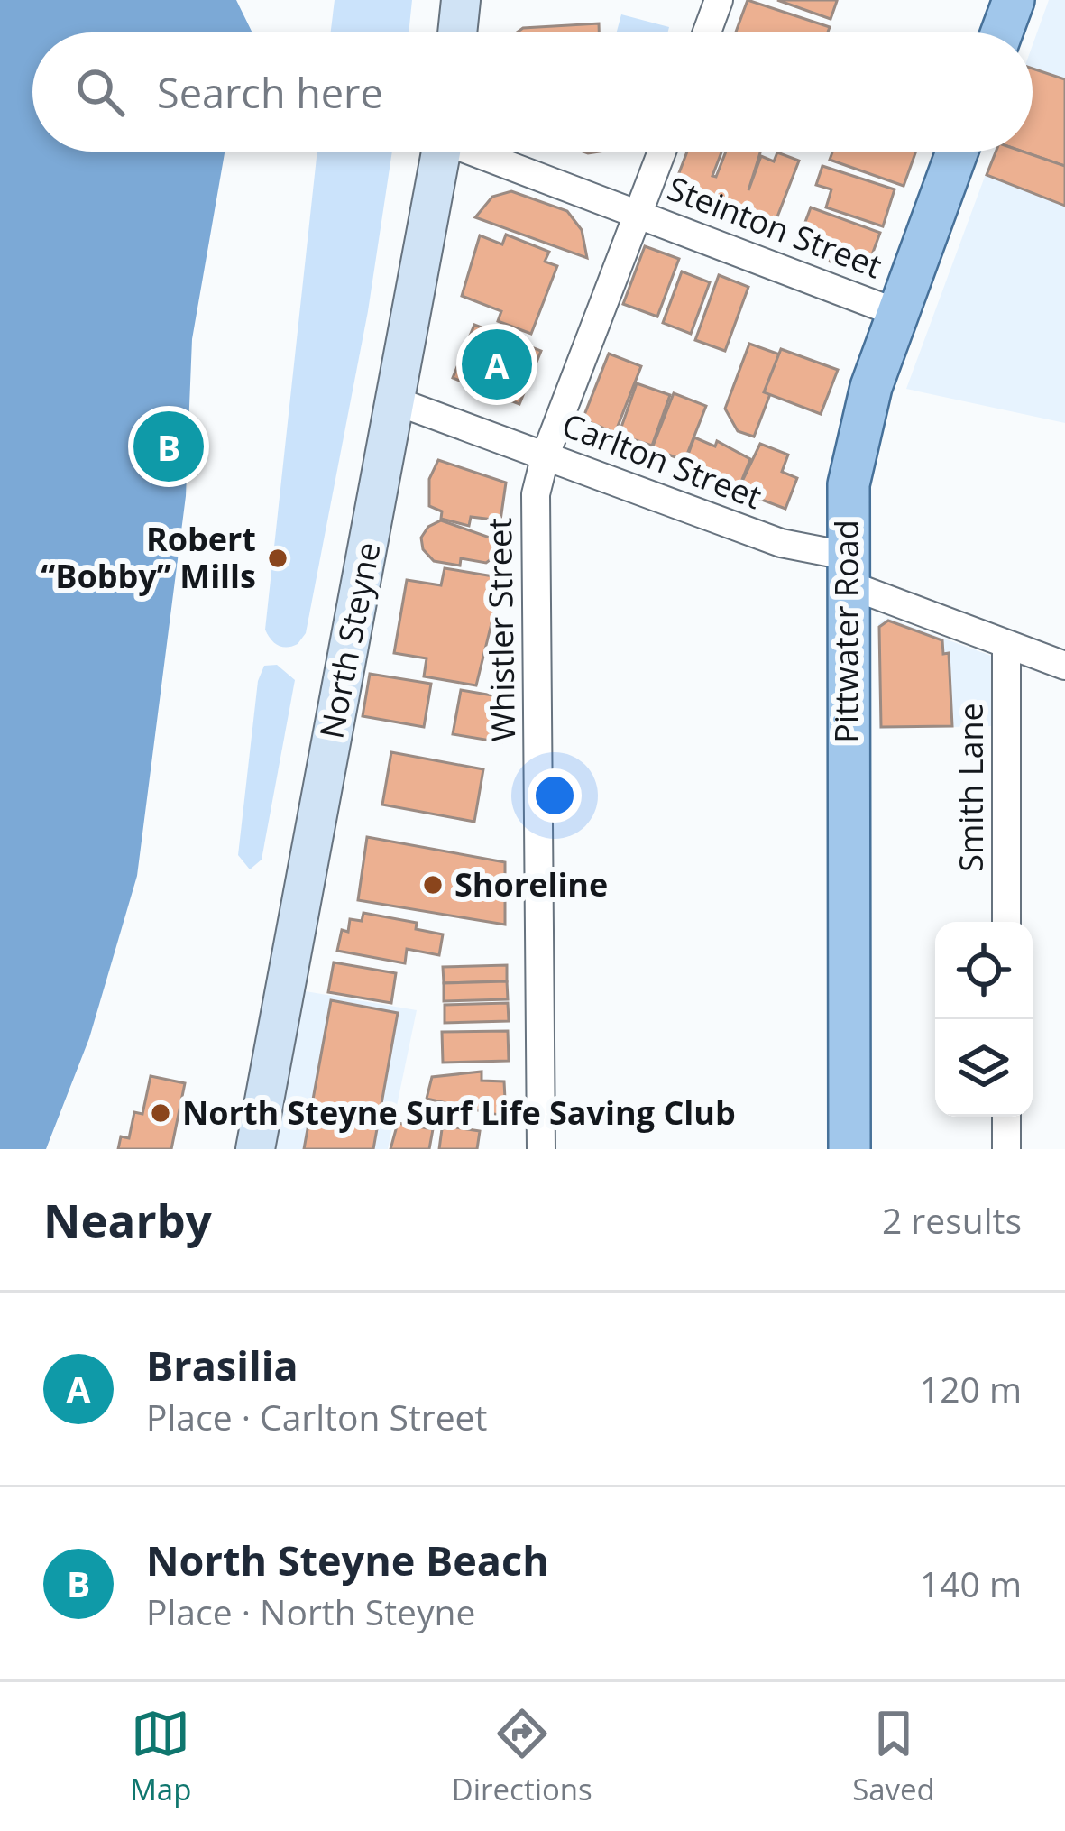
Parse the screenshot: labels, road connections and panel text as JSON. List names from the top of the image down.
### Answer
{
  "streets": {
    "main road": ["Pittwater Road", "North Steyne"],
    "street": [
      "Steinton Street",
      "Carlton Street",
      "Whistler Street",
      "Smith Lane"
    ]
  },
  "crossings": [
    ["Steinton Street", "Whistler Street"],
    ["Steinton Street", "Pittwater Road"],
    ["Carlton Street", "Whistler Street"],
    ["Carlton Street", "Pittwater Road"],
    ["Carlton Street", "North Steyne"],
    ["Carlton Street", "Smith Lane"]
  ],
  "places": ["Robert “Bobby” Mills", "Shoreline", "North Steyne Surf Life Saving Club"],
  "page": {
    "search": "Search here",
    "pins": ["A", "B"],
    "heading": ["Nearby", "2 results"],
    "list": [
      {
        "mark": "A",
        "name": "Brasilia",
        "note": "Place · Carlton Street",
        "value": "120 m"
      },
      {
        "mark": "B",
        "name": "North Steyne Beach",
        "note": "Place · North Steyne",
        "value": "140 m"
      }
    ],
    "nav": ["Map", "Directions", "Saved"]
  }
}
